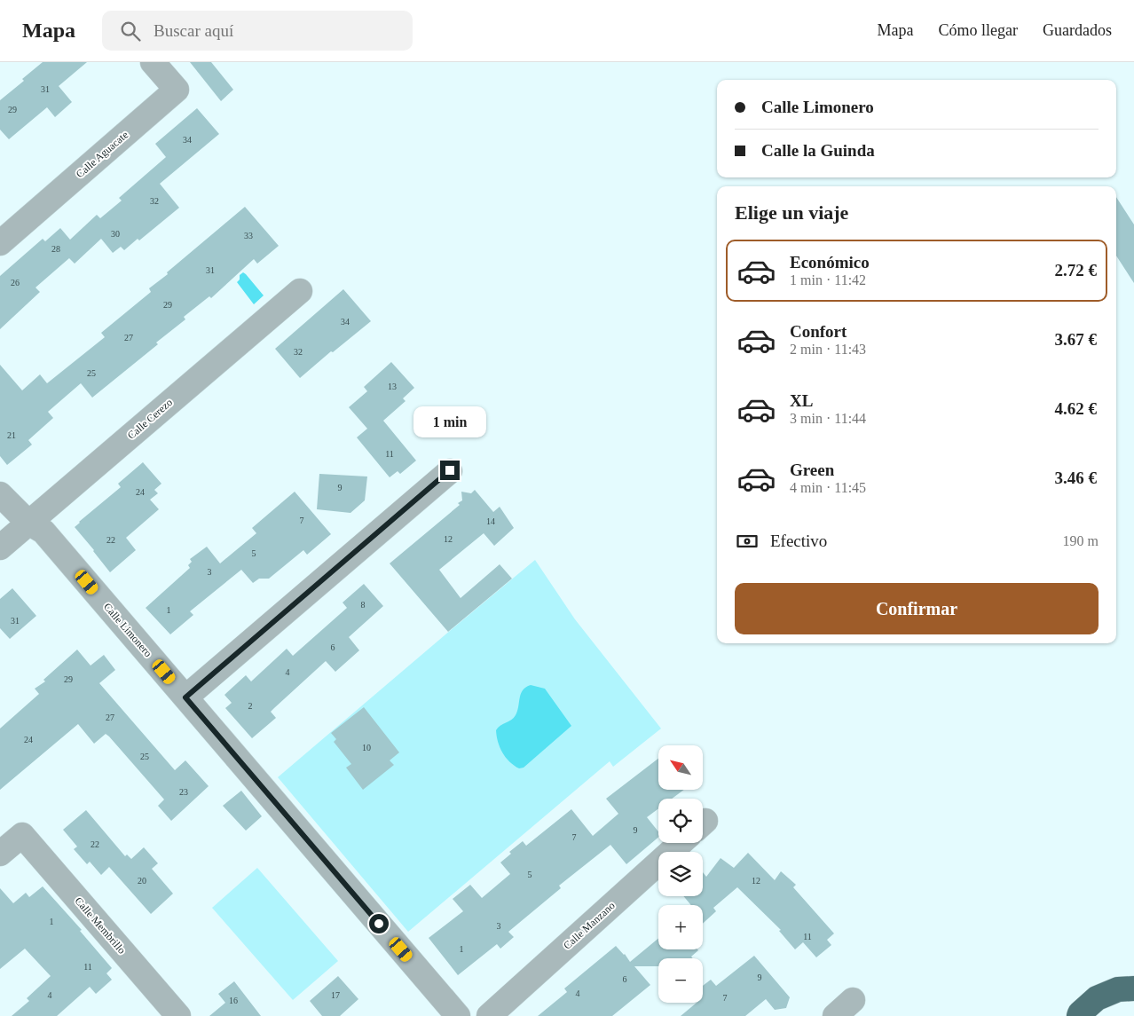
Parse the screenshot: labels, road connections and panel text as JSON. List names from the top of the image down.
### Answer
{
  "streets": {
    "street": [
      "Calle Aguacate",
      "Calle Cerezo",
      "Calle Limonero",
      "Calle Membrillo",
      "Calle Manzano"
    ]
  },
  "crossings": [
    ["Calle Cerezo", "Calle Limonero"]
  ],
  "house_numbers": [
    "31",
    "29",
    "34",
    "32",
    "30",
    "33",
    "28",
    "31",
    "26",
    "29",
    "34",
    "27",
    "32",
    "25",
    "13",
    "21",
    "11",
    "9",
    "24",
    "7",
    "14",
    "12",
    "22",
    "5",
    "3",
    "8",
    "1",
    "31",
    "6",
    "4",
    "29",
    "2",
    "27",
    "24",
    "10",
    "25",
    "23",
    "9",
    "7",
    "22",
    "5",
    "20",
    "12",
    "1",
    "3",
    "11",
    "1",
    "11",
    "9",
    "6",
    "4",
    "4",
    "17",
    "7",
    "16"
  ],
  "north": "top left",
  "page": {
    "header": "Mapa",
    "search": "Buscar aquí",
    "nav": ["Mapa", "Cómo llegar", "Guardados"],
    "banner": ["Calle Limonero", "Calle la Guinda"],
    "heading": "Elige un viaje",
    "list": [
      {
        "name": "Económico",
        "note": "1 min · 11:42",
        "value": "2.72 €"
      },
      {
        "name": "Confort",
        "note": "2 min · 11:43",
        "value": "3.67 €"
      },
      {
        "name": "XL",
        "note": "3 min · 11:44",
        "value": "4.62 €"
      },
      {
        "name": "Green",
        "note": "4 min · 11:45",
        "value": "3.46 €"
      }
    ],
    "bubble": "1 min",
    "pay": ["Efectivo", "190 m"],
    "buttons": "Confirmar",
    "map_buttons": ["+", "−"]
  }
}
